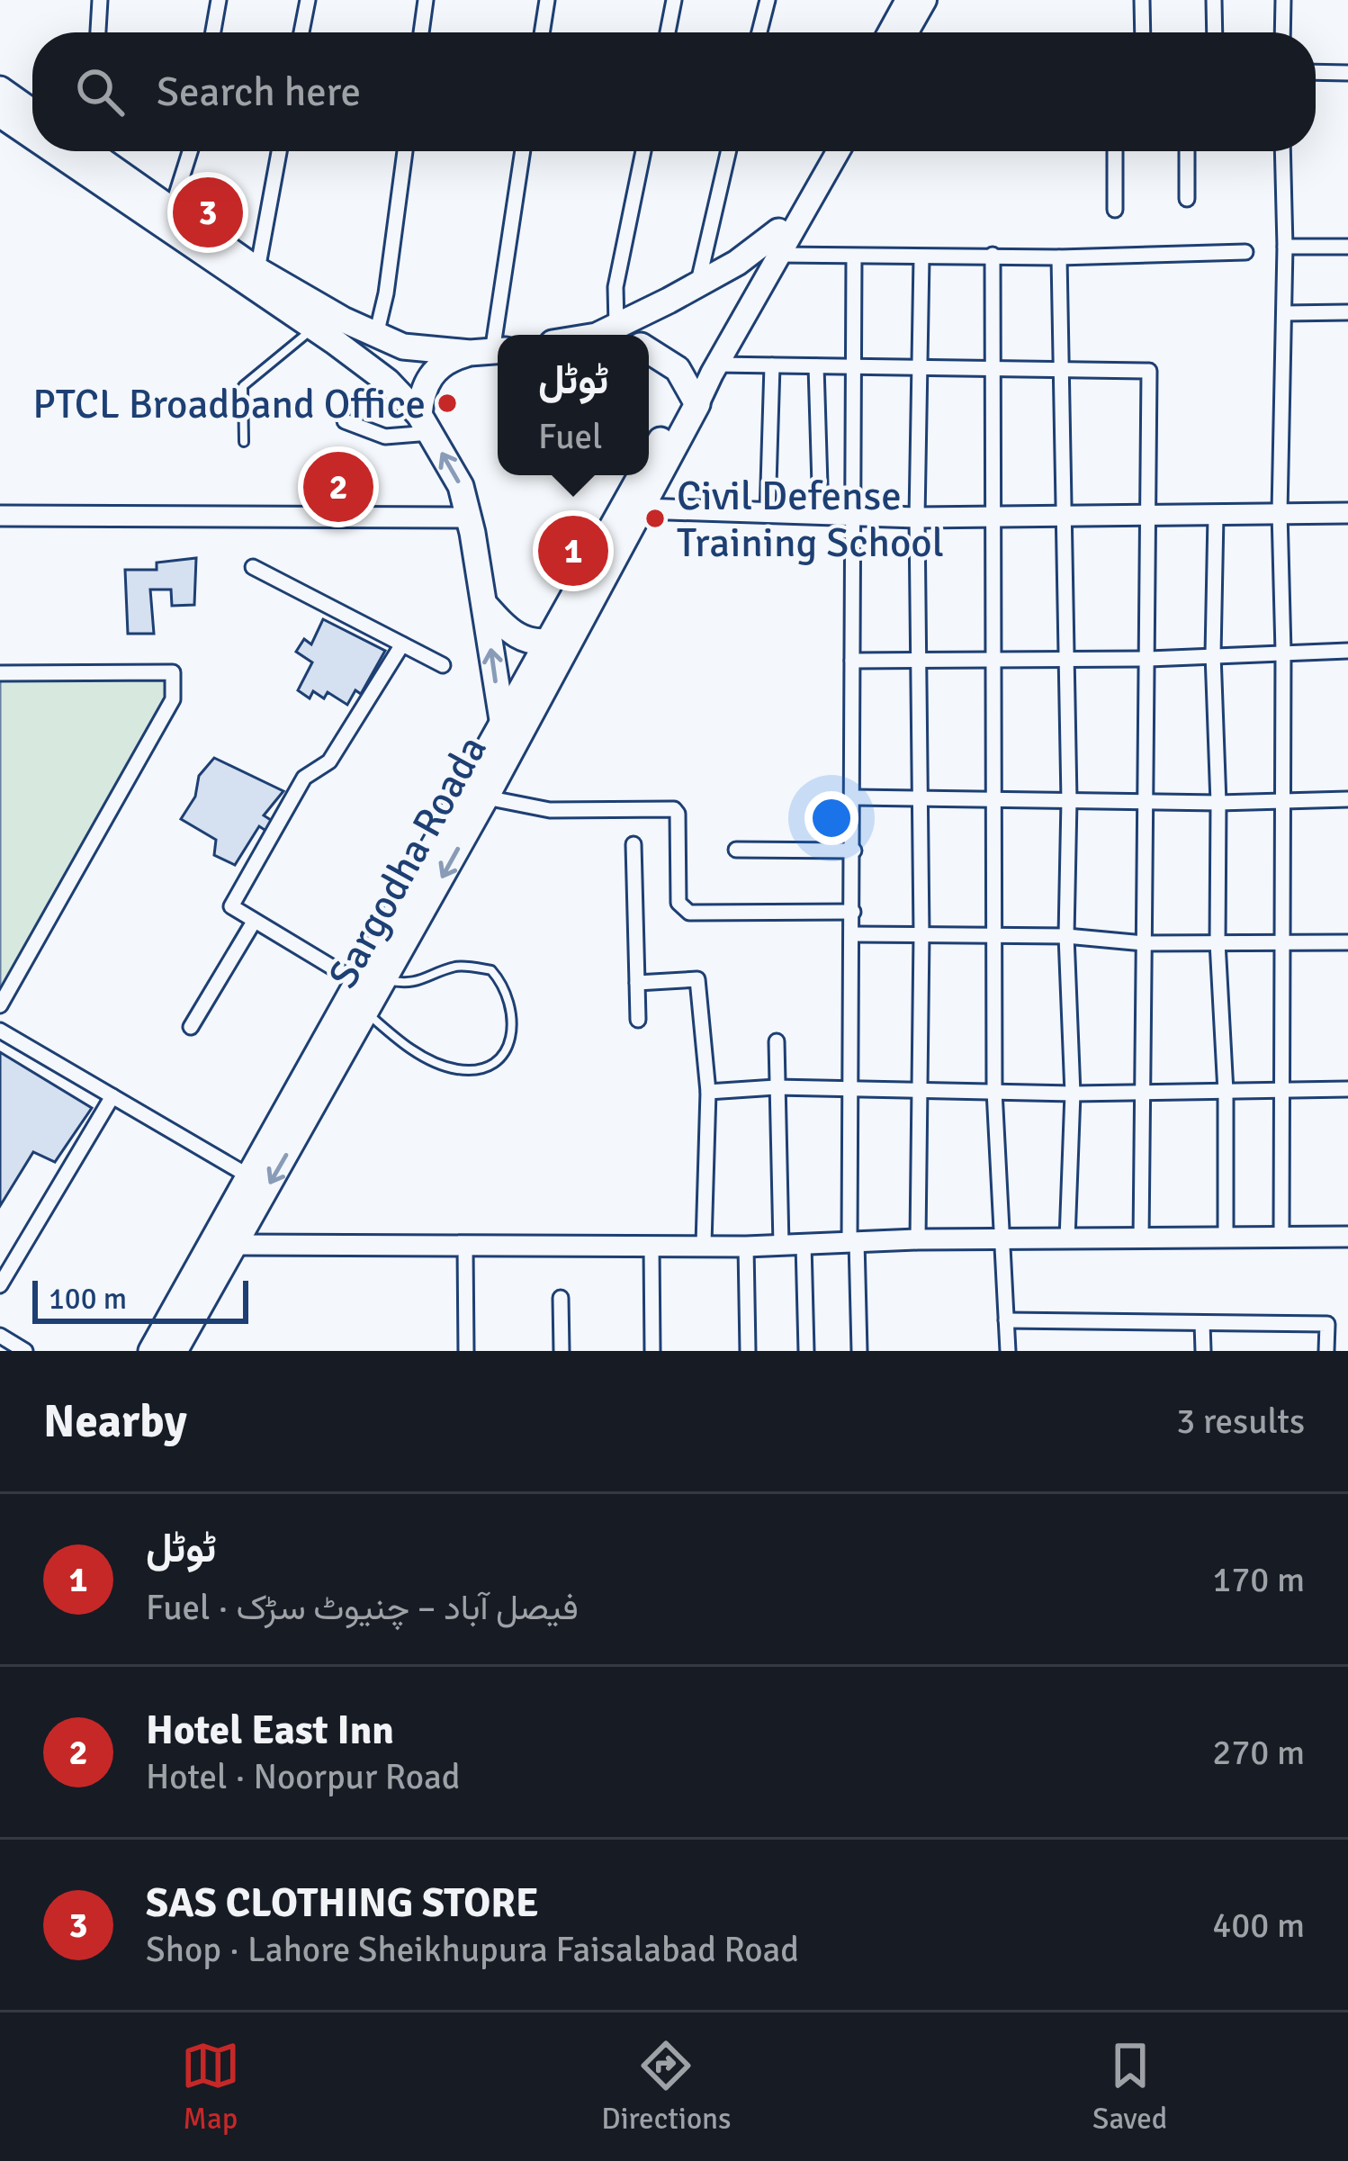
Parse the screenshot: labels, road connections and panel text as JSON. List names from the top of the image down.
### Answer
{
  "streets": {
    "highway": ["Sargodha Roada"]
  },
  "places": ["PTCL Broadband Office", "Civil Defense Training School"],
  "scale_bar": "100 m",
  "page": {
    "search": "Search here",
    "pins": ["3", "2", "1"],
    "popup": ["ٹوٹل", "Fuel"],
    "scale": "100 m",
    "heading": ["Nearby", "3 results"],
    "list": [
      {
        "mark": "1",
        "name": "ٹوٹل",
        "note": "Fuel · فیصل آباد – چنیوٹ سڑک",
        "value": "170 m"
      },
      {
        "mark": "2",
        "name": "Hotel East Inn",
        "note": "Hotel · Noorpur Road",
        "value": "270 m"
      },
      {
        "mark": "3",
        "name": "SAS CLOTHING STORE",
        "note": "Shop · Lahore Sheikhupura Faisalabad Road",
        "value": "400 m"
      }
    ],
    "nav": ["Map", "Directions", "Saved"]
  }
}
